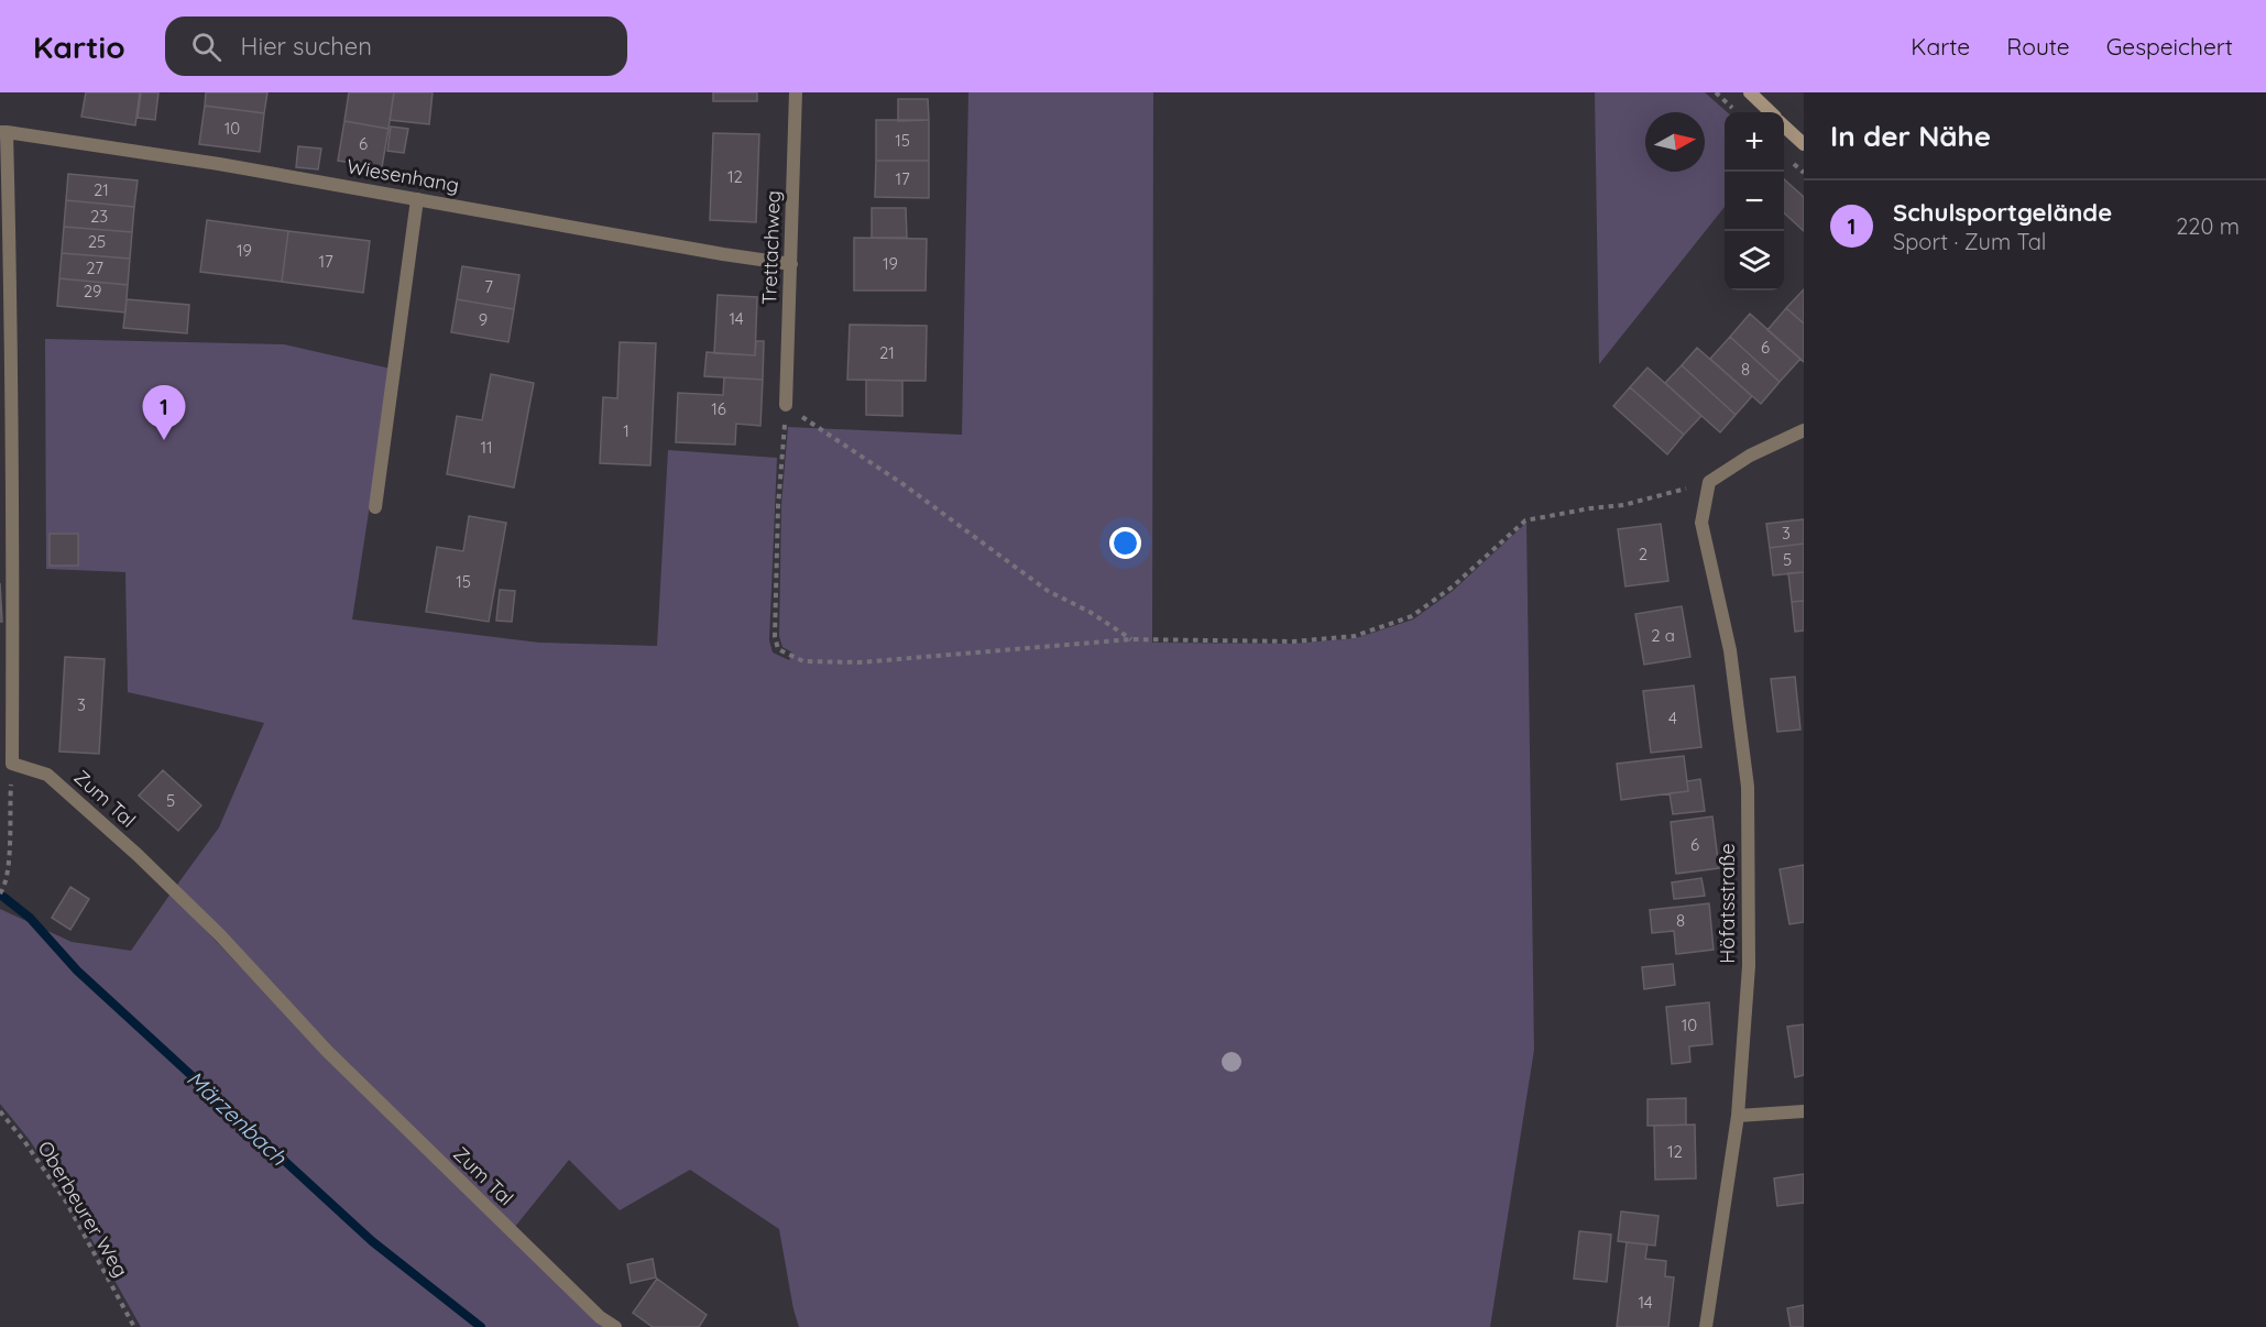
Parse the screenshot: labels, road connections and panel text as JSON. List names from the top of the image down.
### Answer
{
  "streets": {
    "street": [
      "Wiesenhang",
      "Trettachweg",
      "Zum Tal",
      "Höfatsstraße"
    ],
    "path": ["Oberbeurer Weg"]
  },
  "crossings": [
    ["Wiesenhang", "Trettachweg"]
  ],
  "water": ["Märzenbach"],
  "house_numbers": [
    "10",
    "15",
    "6",
    "12",
    "17",
    "21",
    "23",
    "25",
    "19",
    "17",
    "19",
    "27",
    "7",
    "29",
    "14",
    "9",
    "6",
    "21",
    "8",
    "16",
    "1",
    "11",
    "3",
    "2",
    "5",
    "15",
    "2 a",
    "3",
    "4",
    "5",
    "6",
    "8",
    "10",
    "12",
    "14"
  ],
  "north": "right",
  "page": {
    "header": "Kartio",
    "search": "Hier suchen",
    "nav": ["Karte", "Route", "Gespeichert"],
    "heading": "In der Nähe",
    "map_buttons": ["+", "−"],
    "list": [
      {
        "mark": "1",
        "name": "Schulsportgelände",
        "note": "Sport · Zum Tal",
        "value": "220 m"
      }
    ],
    "pins": "1"
  }
}
